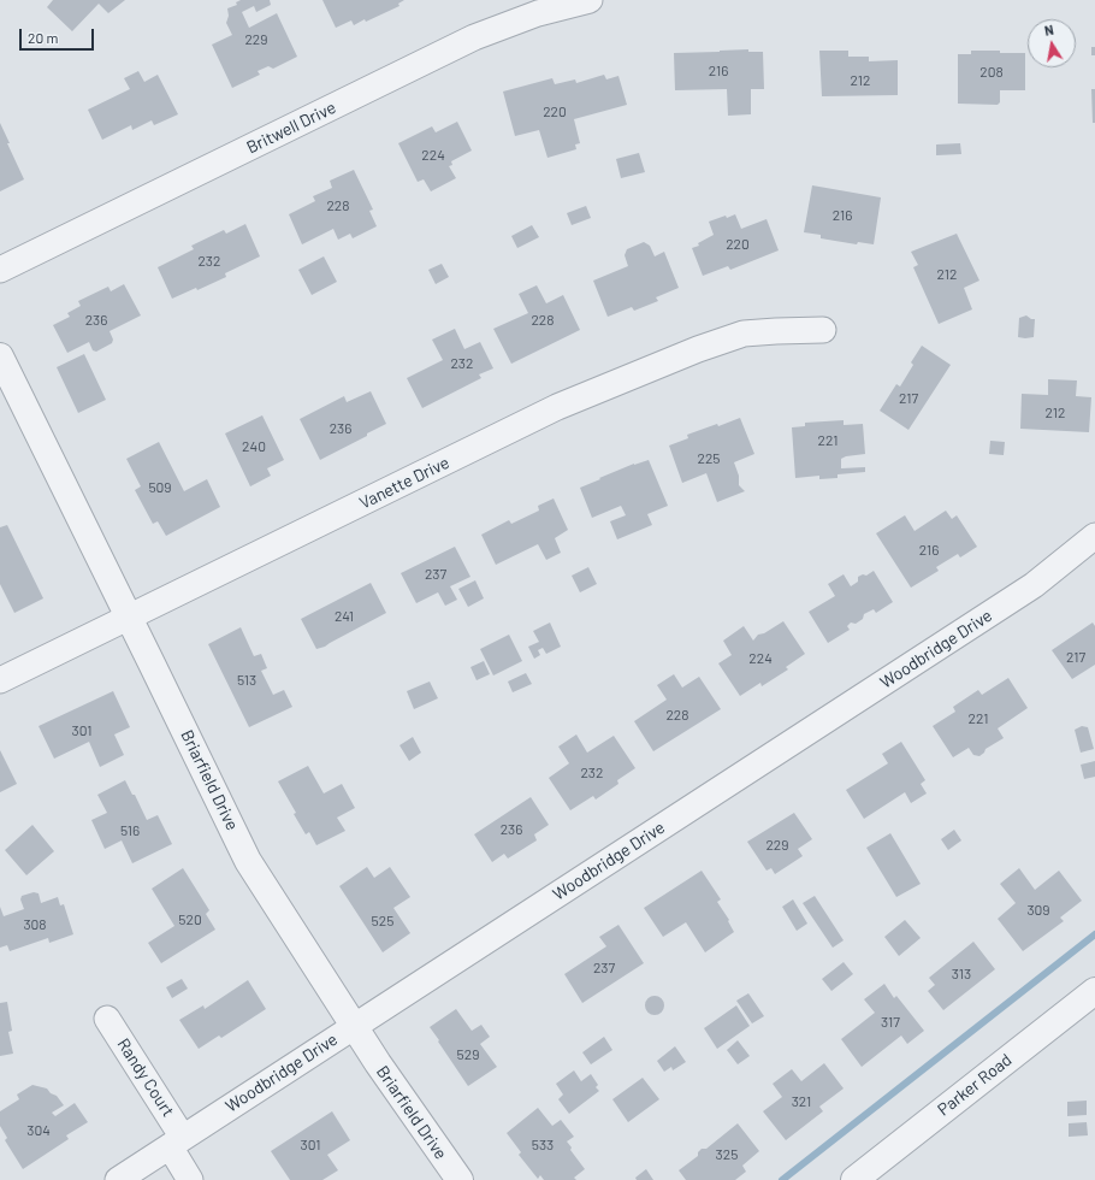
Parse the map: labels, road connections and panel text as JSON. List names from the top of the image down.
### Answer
{
  "streets": {
    "street": [
      "Britwell Drive",
      "Vanette Drive",
      "Woodbridge Drive",
      "Briarfield Drive",
      "Randy Court",
      "Parker Road"
    ]
  },
  "crossings": [
    ["Vanette Drive", "Briarfield Drive"],
    ["Woodbridge Drive", "Briarfield Drive"],
    ["Woodbridge Drive", "Randy Court"]
  ],
  "house_numbers": [
    "229",
    "216",
    "208",
    "212",
    "220",
    "224",
    "228",
    "216",
    "220",
    "232",
    "212",
    "236",
    "228",
    "232",
    "217",
    "212",
    "236",
    "221",
    "240",
    "225",
    "509",
    "216",
    "237",
    "241",
    "217",
    "224",
    "513",
    "228",
    "221",
    "301",
    "232",
    "236",
    "516",
    "229",
    "309",
    "520",
    "525",
    "308",
    "237",
    "313",
    "317",
    "529",
    "321",
    "304",
    "301",
    "533",
    "325"
  ],
  "scale_bar": "20 m",
  "north": "top"
}
